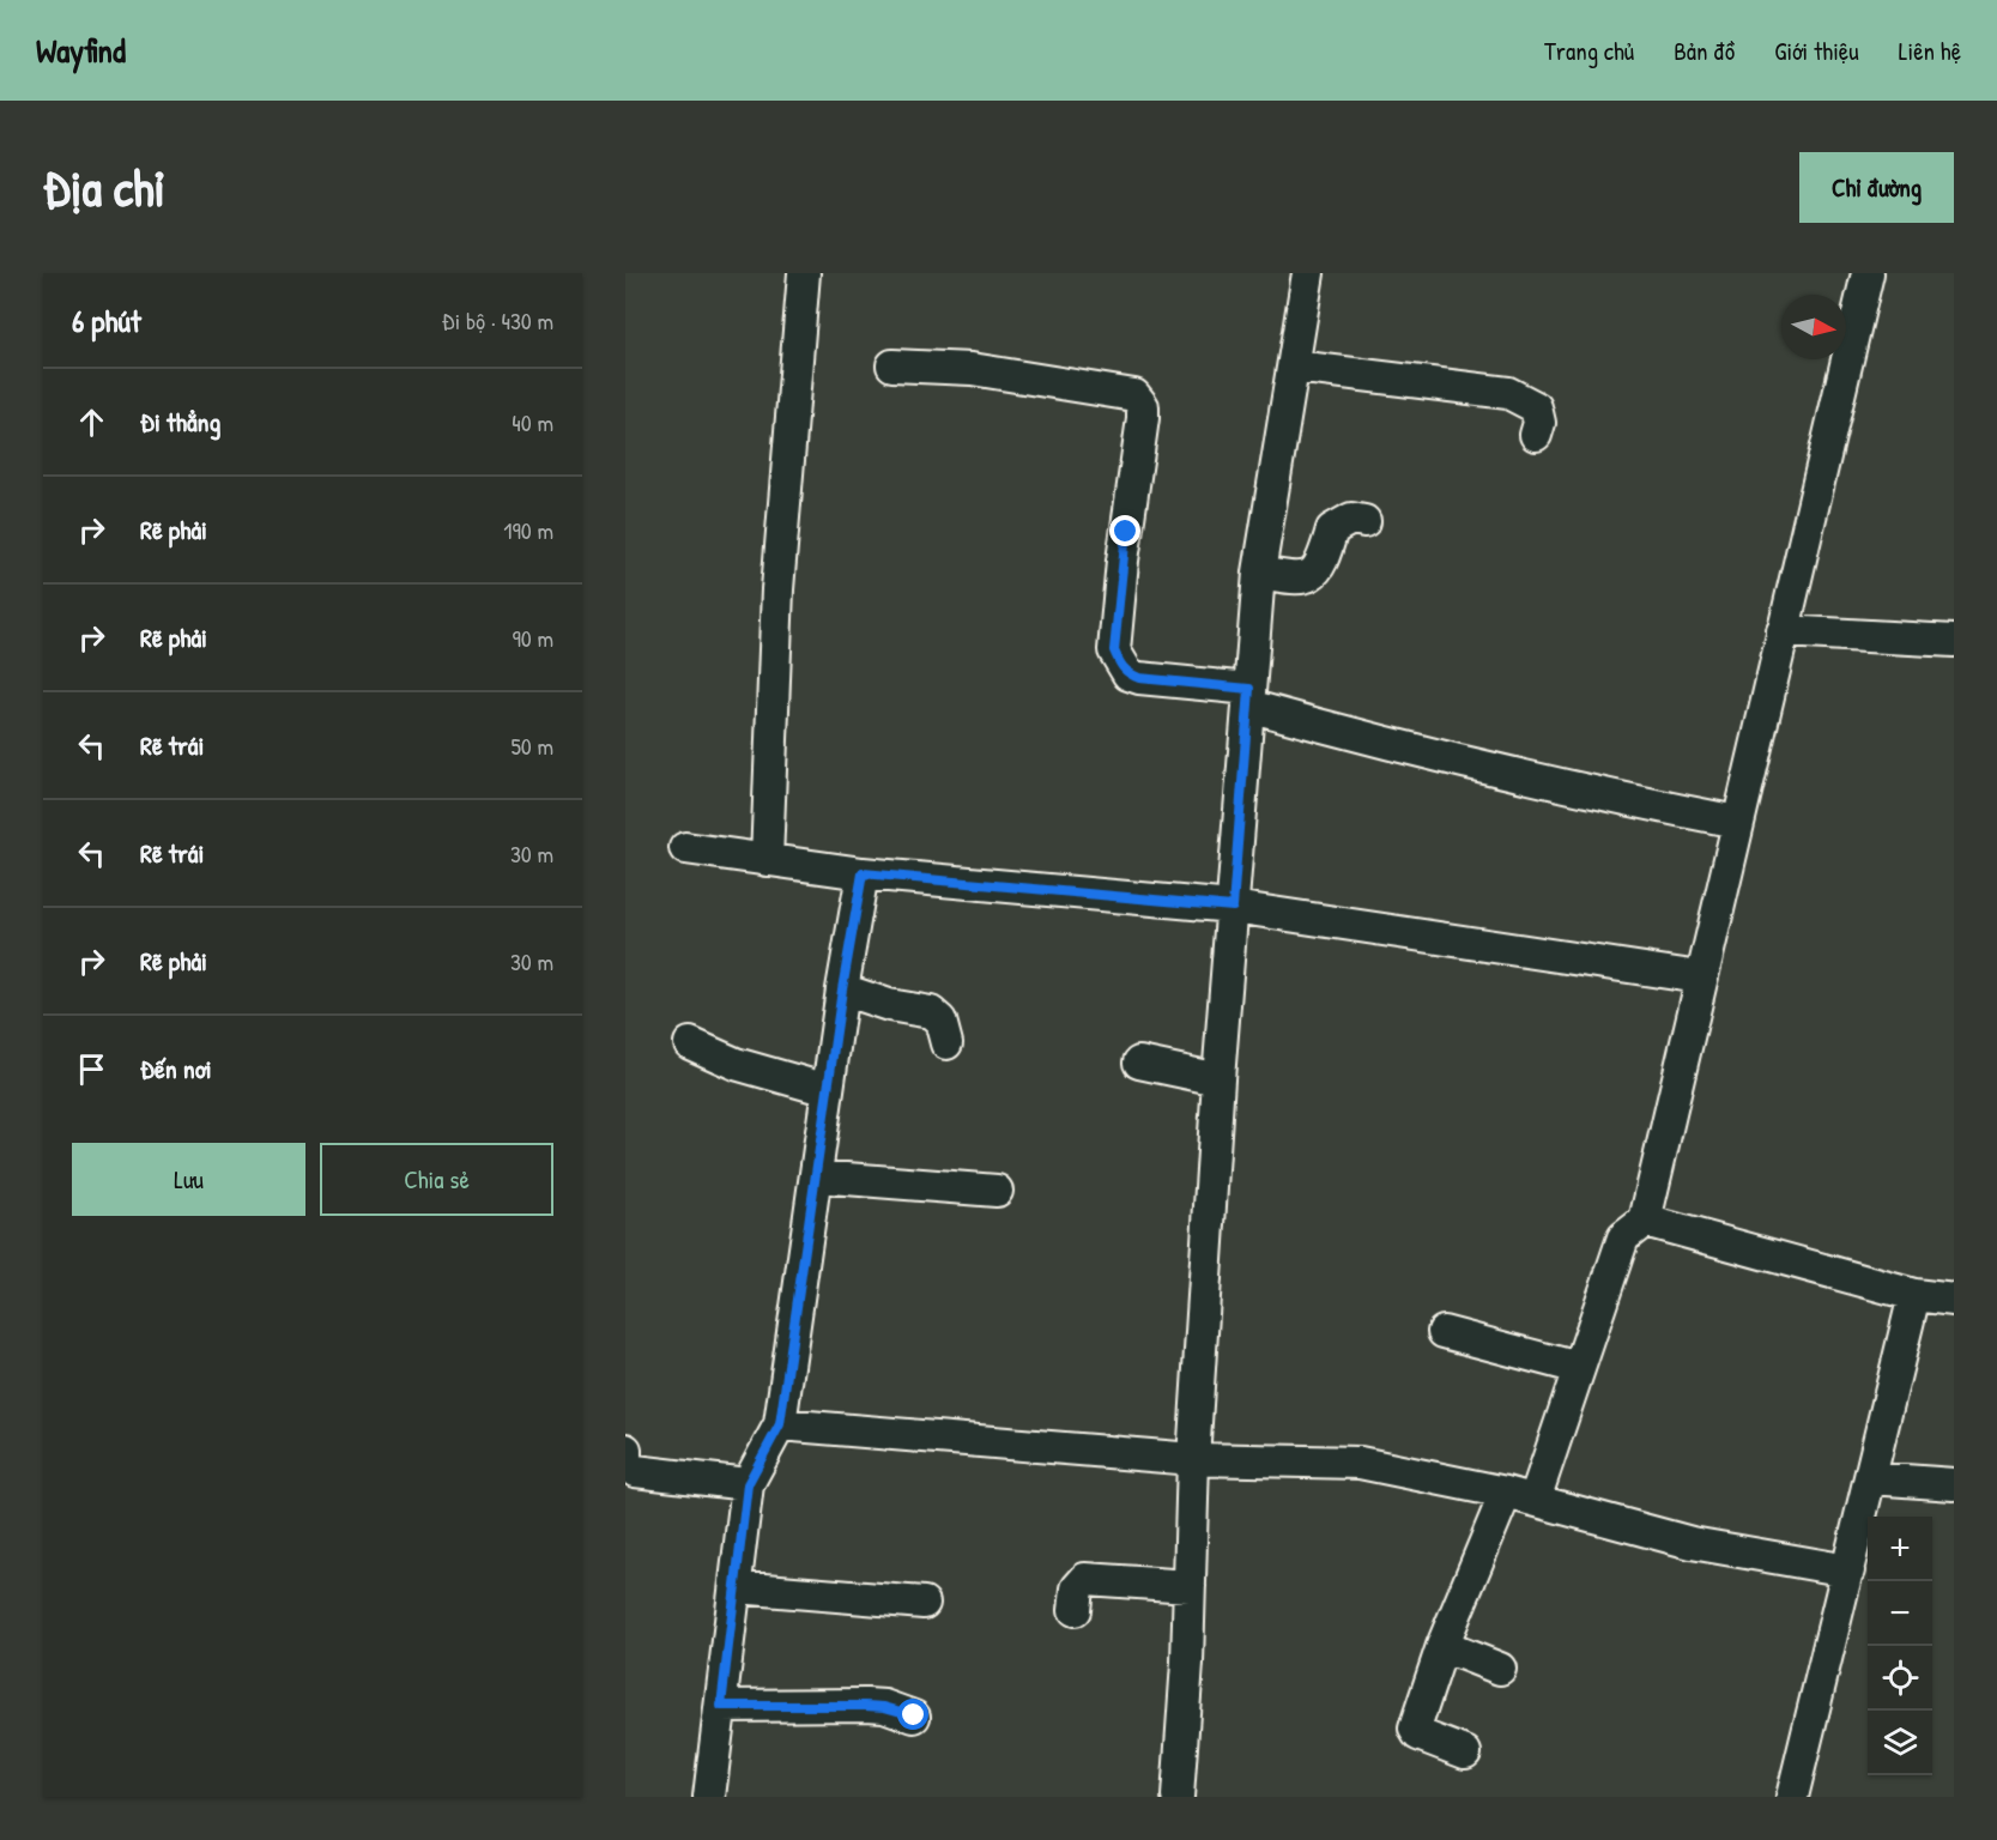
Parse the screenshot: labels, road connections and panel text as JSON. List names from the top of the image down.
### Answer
{
  "north": "right",
  "page": {
    "header": "Wayfind",
    "nav": [
      "Trang chủ",
      "Bản đồ",
      "Giới thiệu",
      "Liên hệ"
    ],
    "buttons": [
      "Chỉ đường",
      ["Lưu", "Chia sẻ"]
    ],
    "title": "Địa chỉ",
    "heading": ["6 phút", "Đi bộ · 430 m"],
    "list": [
      ["Đi thẳng", "40 m"],
      ["Rẽ phải", "190 m"],
      ["Rẽ phải", "90 m"],
      ["Rẽ trái", "50 m"],
      ["Rẽ trái", "30 m"],
      ["Rẽ phải", "30 m"],
      "Đến nơi"
    ],
    "map_buttons": ["+", "−"]
  }
}
